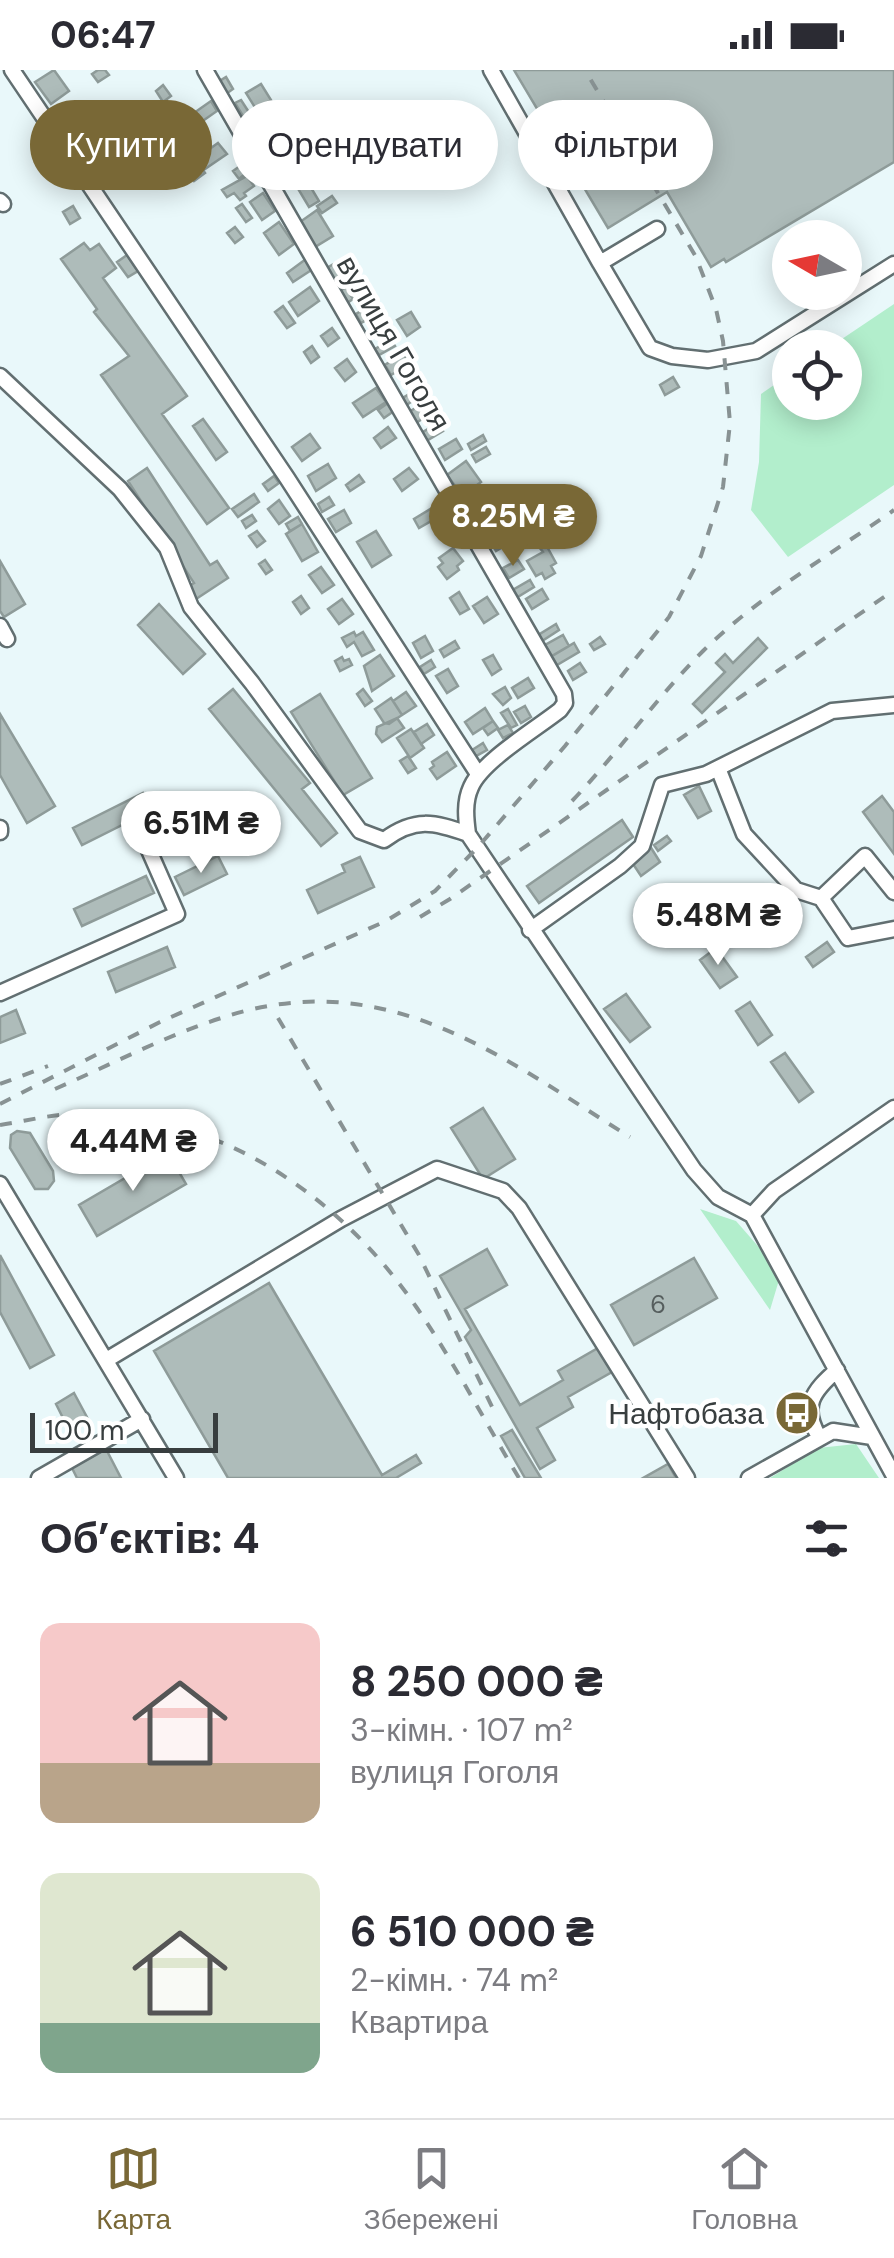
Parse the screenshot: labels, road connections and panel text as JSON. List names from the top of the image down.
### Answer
{
  "streets": {
    "street": ["вулиця Гоголя"]
  },
  "places": {
    "bus stop": ["Нафтобаза"]
  },
  "house_numbers": ["6"],
  "scale_bar": "100 m",
  "north": "left",
  "page": {
    "status": "06:47",
    "chip": ["Купити", "Орендувати", "Фільтри"],
    "price": [
      "8.25M ₴",
      "6.51M ₴",
      "5.48M ₴",
      "4.44M ₴"
    ],
    "scale": "100 m",
    "heading": "Об’єктів: 4",
    "list": [
      {
        "name": "8 250 000 ₴",
        "note": "3-кімн. · 107 m² · вулиця Гоголя"
      },
      {
        "name": "6 510 000 ₴",
        "note": "2-кімн. · 74 m² · Квартира"
      }
    ],
    "tabs": ["Карта", "Збережені", "Головна"]
  }
}
